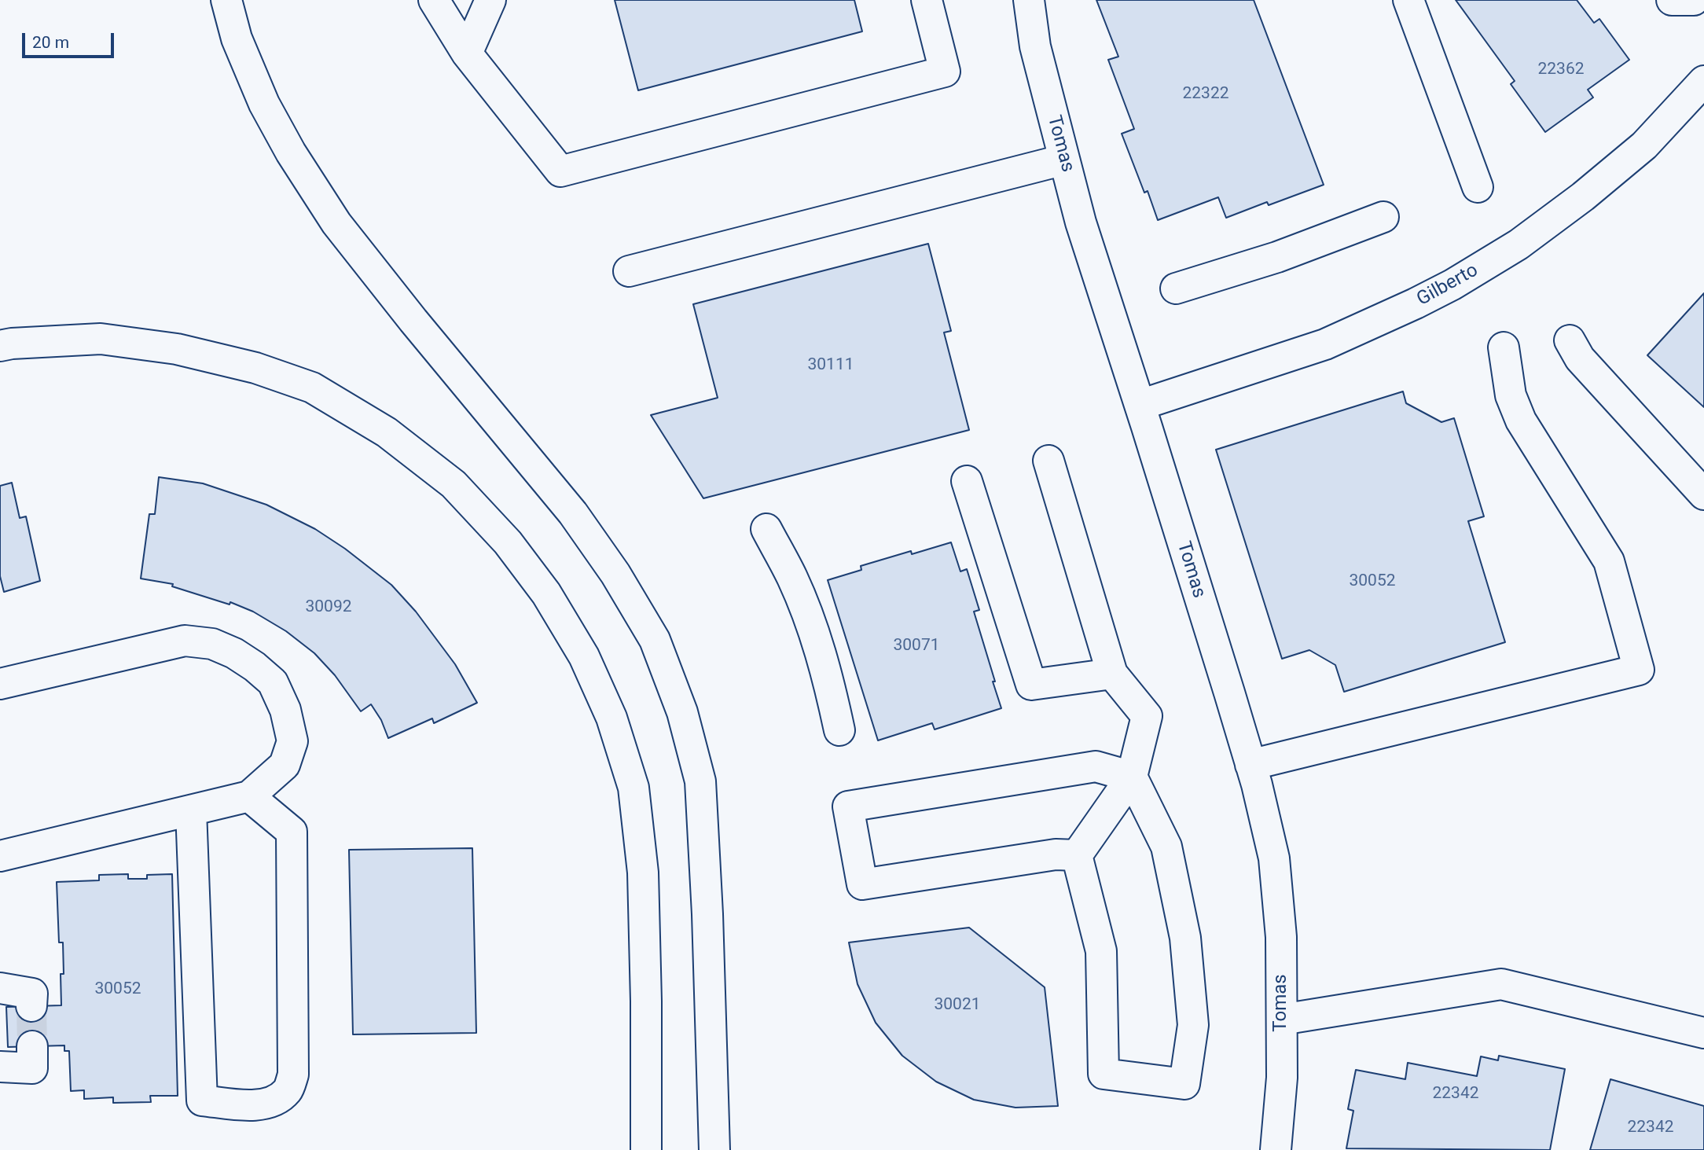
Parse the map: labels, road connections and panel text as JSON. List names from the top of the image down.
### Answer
{
  "streets": {
    "main road": ["Tomas", "Gilberto"]
  },
  "crossings": [
    ["Tomas", "Gilberto"]
  ],
  "house_numbers": [
    "22362",
    "22322",
    "30111",
    "30052",
    "30092",
    "30071",
    "30052",
    "30021",
    "22342",
    "22342"
  ],
  "scale_bar": "20 m"
}
